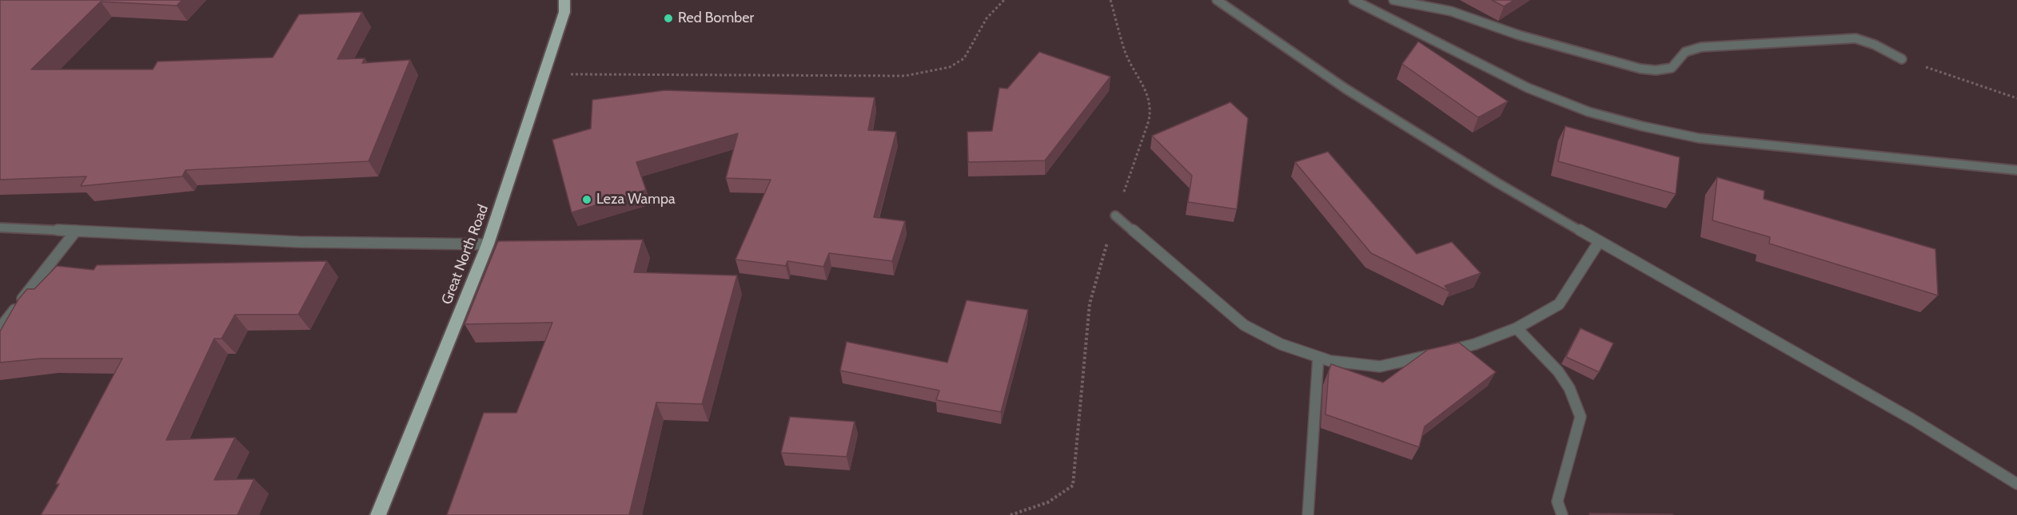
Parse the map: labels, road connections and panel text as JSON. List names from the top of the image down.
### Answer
{
  "streets": {
    "highway": ["Great North Road"]
  },
  "places": ["Red Bomber", "Leza Wampa"]
}
